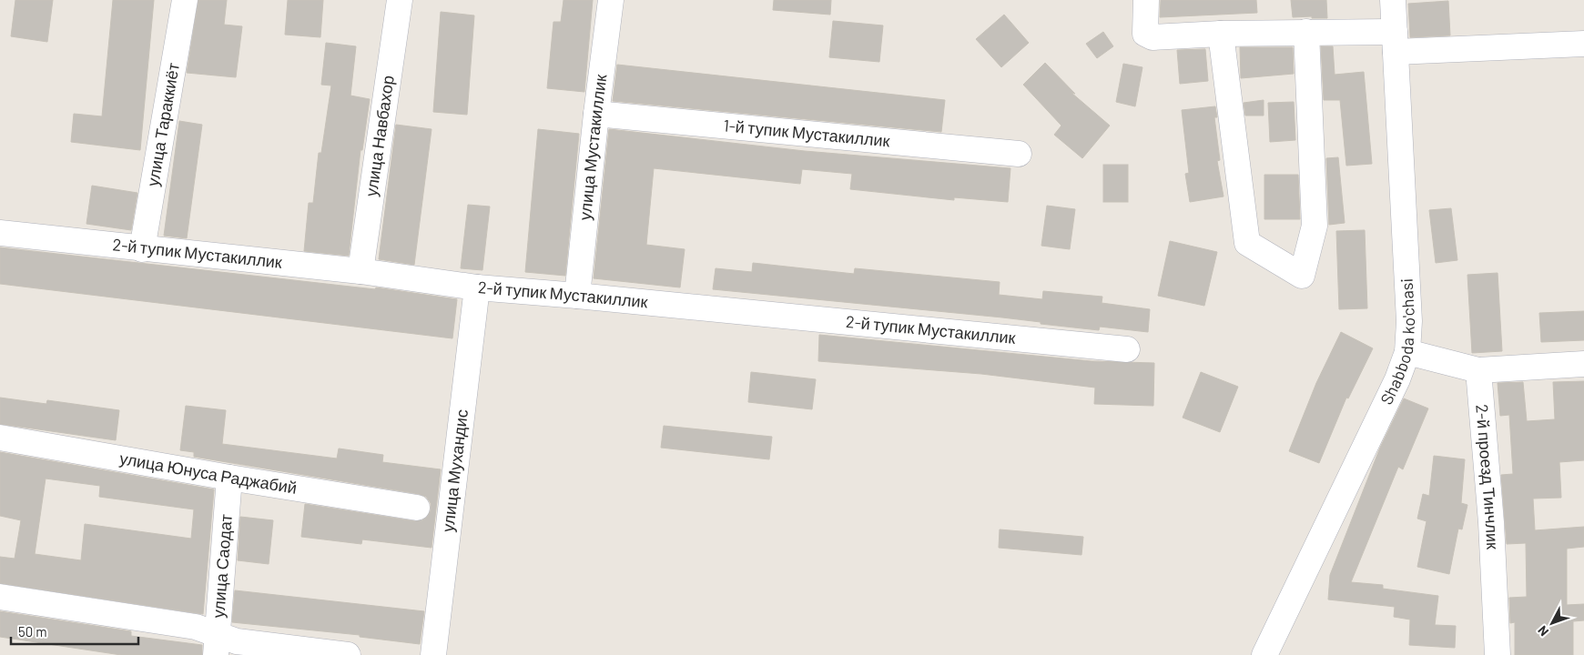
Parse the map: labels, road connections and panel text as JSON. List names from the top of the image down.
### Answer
{
  "streets": {
    "street": [
      "улица Тараккиёт",
      "1-й тупик Мустакиллик",
      "улица Навбахор",
      "улица Мустакиллик",
      "2-й тупик Мустакиллик",
      "Shabboda ko'chasi",
      "улица Мухандис",
      "улица Юнуса Раджабий",
      "2-й проезд Тинчлик",
      "улица Саодат"
    ]
  },
  "crossings": [
    ["улица Тараккиёт", "2-й тупик Мустакиллик"],
    ["1-й тупик Мустакиллик", "улица Мустакиллик"],
    ["улица Навбахор", "2-й тупик Мустакиллик"],
    ["улица Мустакиллик", "2-й тупик Мустакиллик"],
    ["2-й тупик Мустакиллик", "улица Мухандис"],
    ["улица Юнуса Раджабий", "улица Саодат"]
  ],
  "scale_bar": "50 m",
  "north": "bottom left"
}
